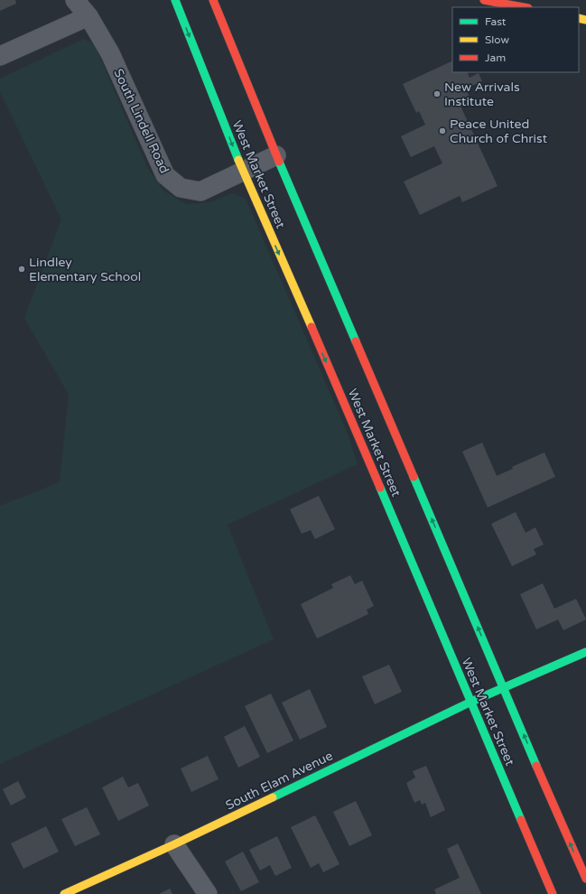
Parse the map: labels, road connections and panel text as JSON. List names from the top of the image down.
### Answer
{
  "streets": {
    "main road": ["West Market Street", "South Elam Avenue"],
    "street": ["South Lindell Road"]
  },
  "crossings": [
    ["South Lindell Road", "West Market Street"],
    ["West Market Street", "South Elam Avenue"]
  ],
  "places": ["New Arrivals Institute", "Peace United Church of Christ", "Lindley Elementary School"],
  "legend": ["Fast", "Slow", "Jam"]
}
